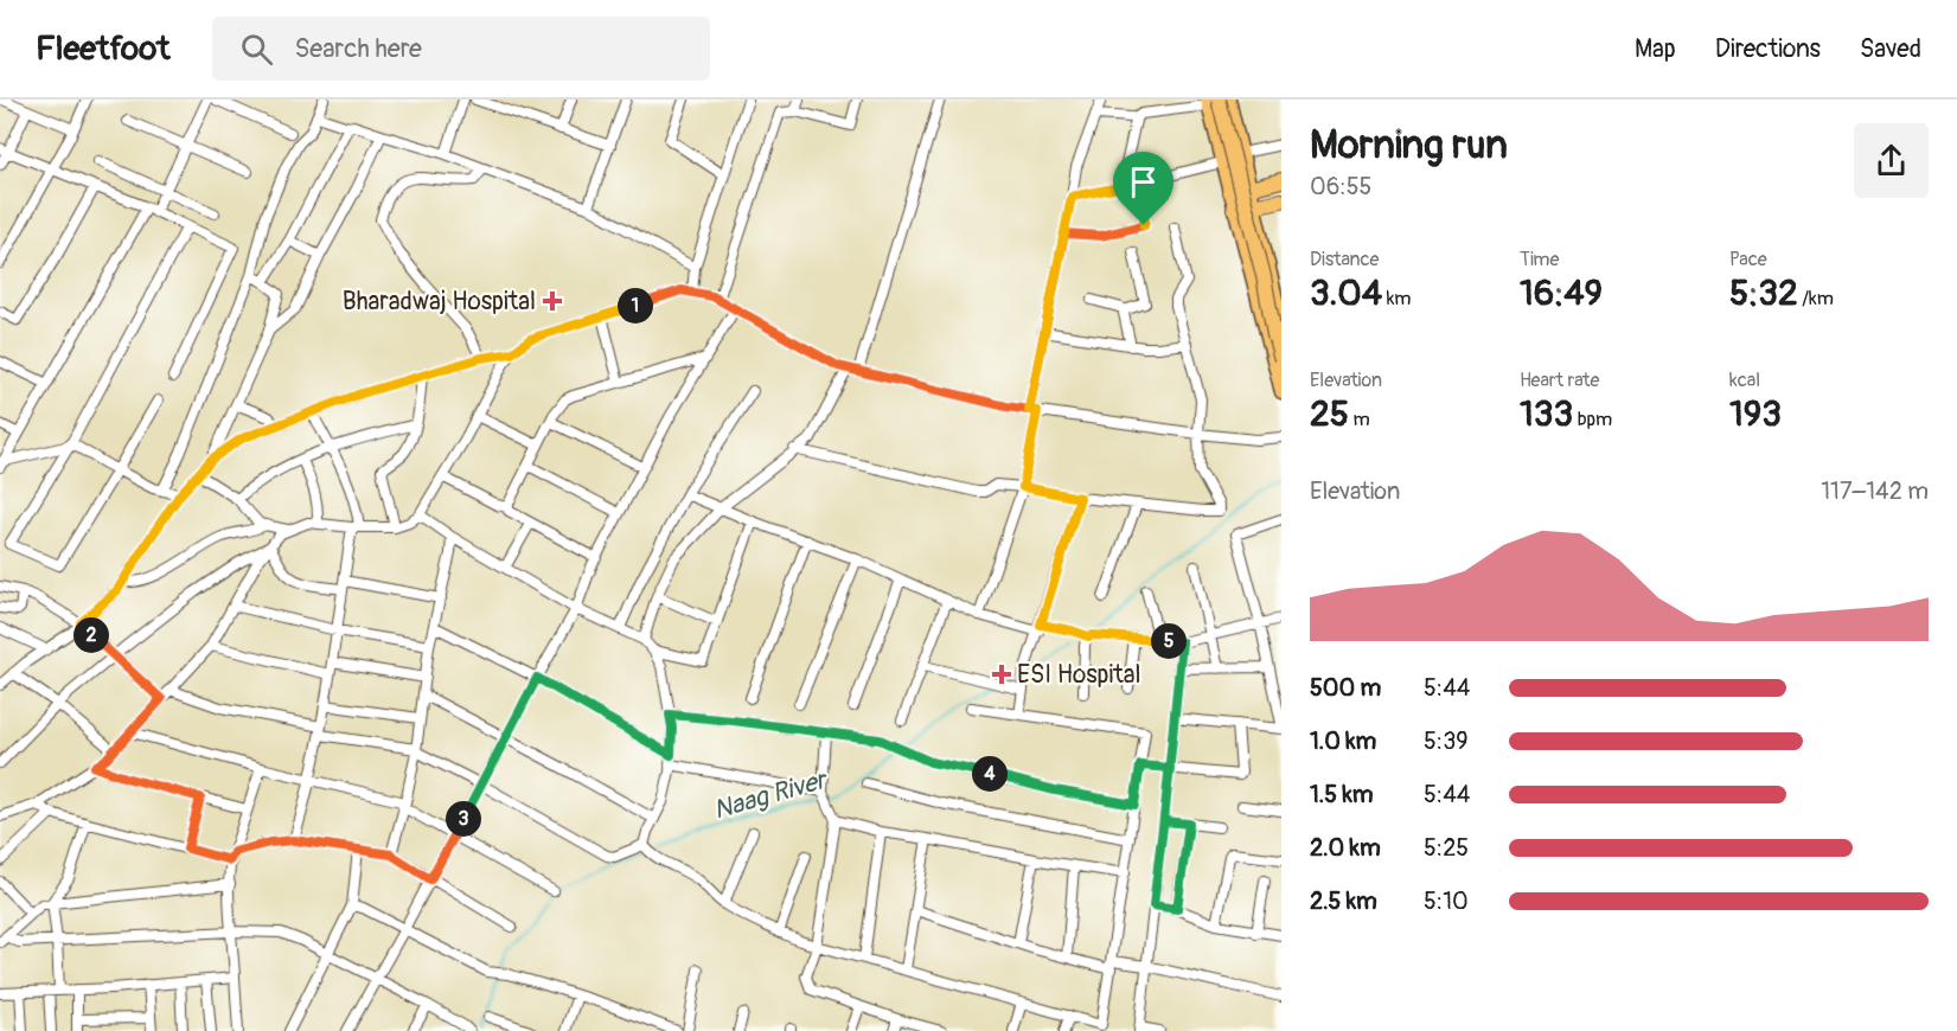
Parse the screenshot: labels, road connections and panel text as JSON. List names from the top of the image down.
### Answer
{
  "water": ["Naag River"],
  "places": {
    "health": ["Bharadwaj Hospital", "ESI Hospital"]
  },
  "page": {
    "header": "Fleetfoot",
    "search": "Search here",
    "nav": ["Map", "Directions", "Saved"],
    "heading": ["Morning run", "06:55"],
    "stats": [
      ["Distance", "3.04 km"],
      ["Time", "16:49"],
      ["Pace", "5:32 /km"],
      ["Elevation", "25 m"],
      ["Heart rate", "133 bpm"],
      ["kcal", "193"]
    ],
    "pins": [
      "1",
      "2",
      "5",
      "4",
      "3"
    ],
    "chart": ["Elevation", "117–142 m"],
    "list": [
      {
        "name": "500 m",
        "note": "5:44"
      },
      {
        "name": "1.0 km",
        "note": "5:39"
      },
      {
        "name": "1.5 km",
        "note": "5:44"
      },
      {
        "name": "2.0 km",
        "note": "5:25"
      },
      {
        "name": "2.5 km",
        "note": "5:10"
      }
    ]
  }
}
